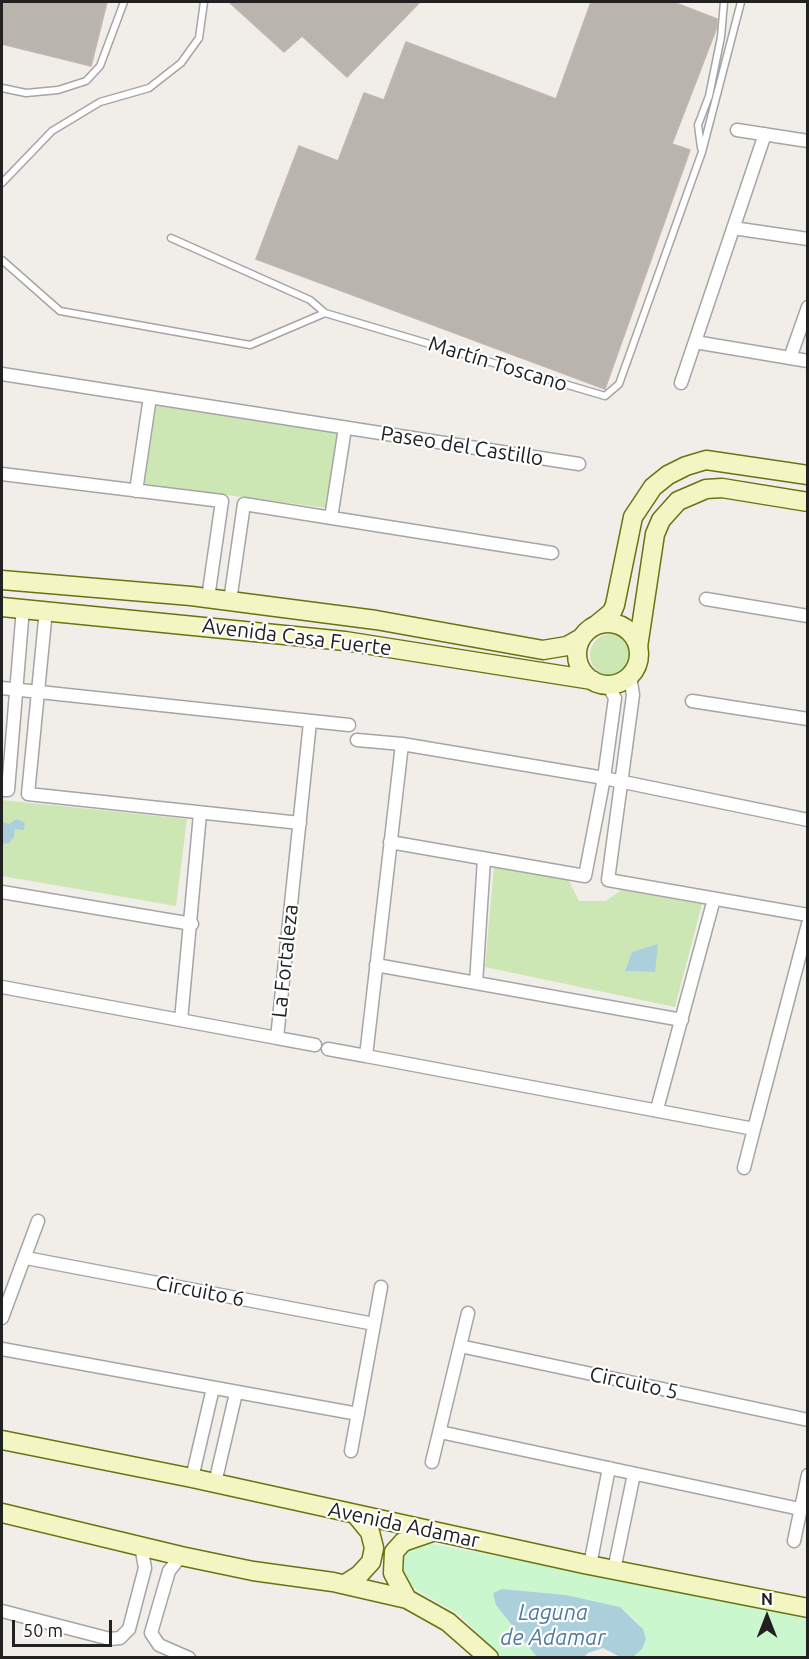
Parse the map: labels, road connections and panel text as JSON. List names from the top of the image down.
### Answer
{
  "streets": {
    "street": [
      "Paseo del Castillo",
      "Avenida Casa Fuerte",
      "La Fortaleza",
      "Circuito 6",
      "Circuito 5",
      "Avenida Adamar"
    ],
    "lane": ["Martín Toscano"]
  },
  "water": ["Laguna de Adamar"],
  "scale_bar": "50 m",
  "north": "top"
}
